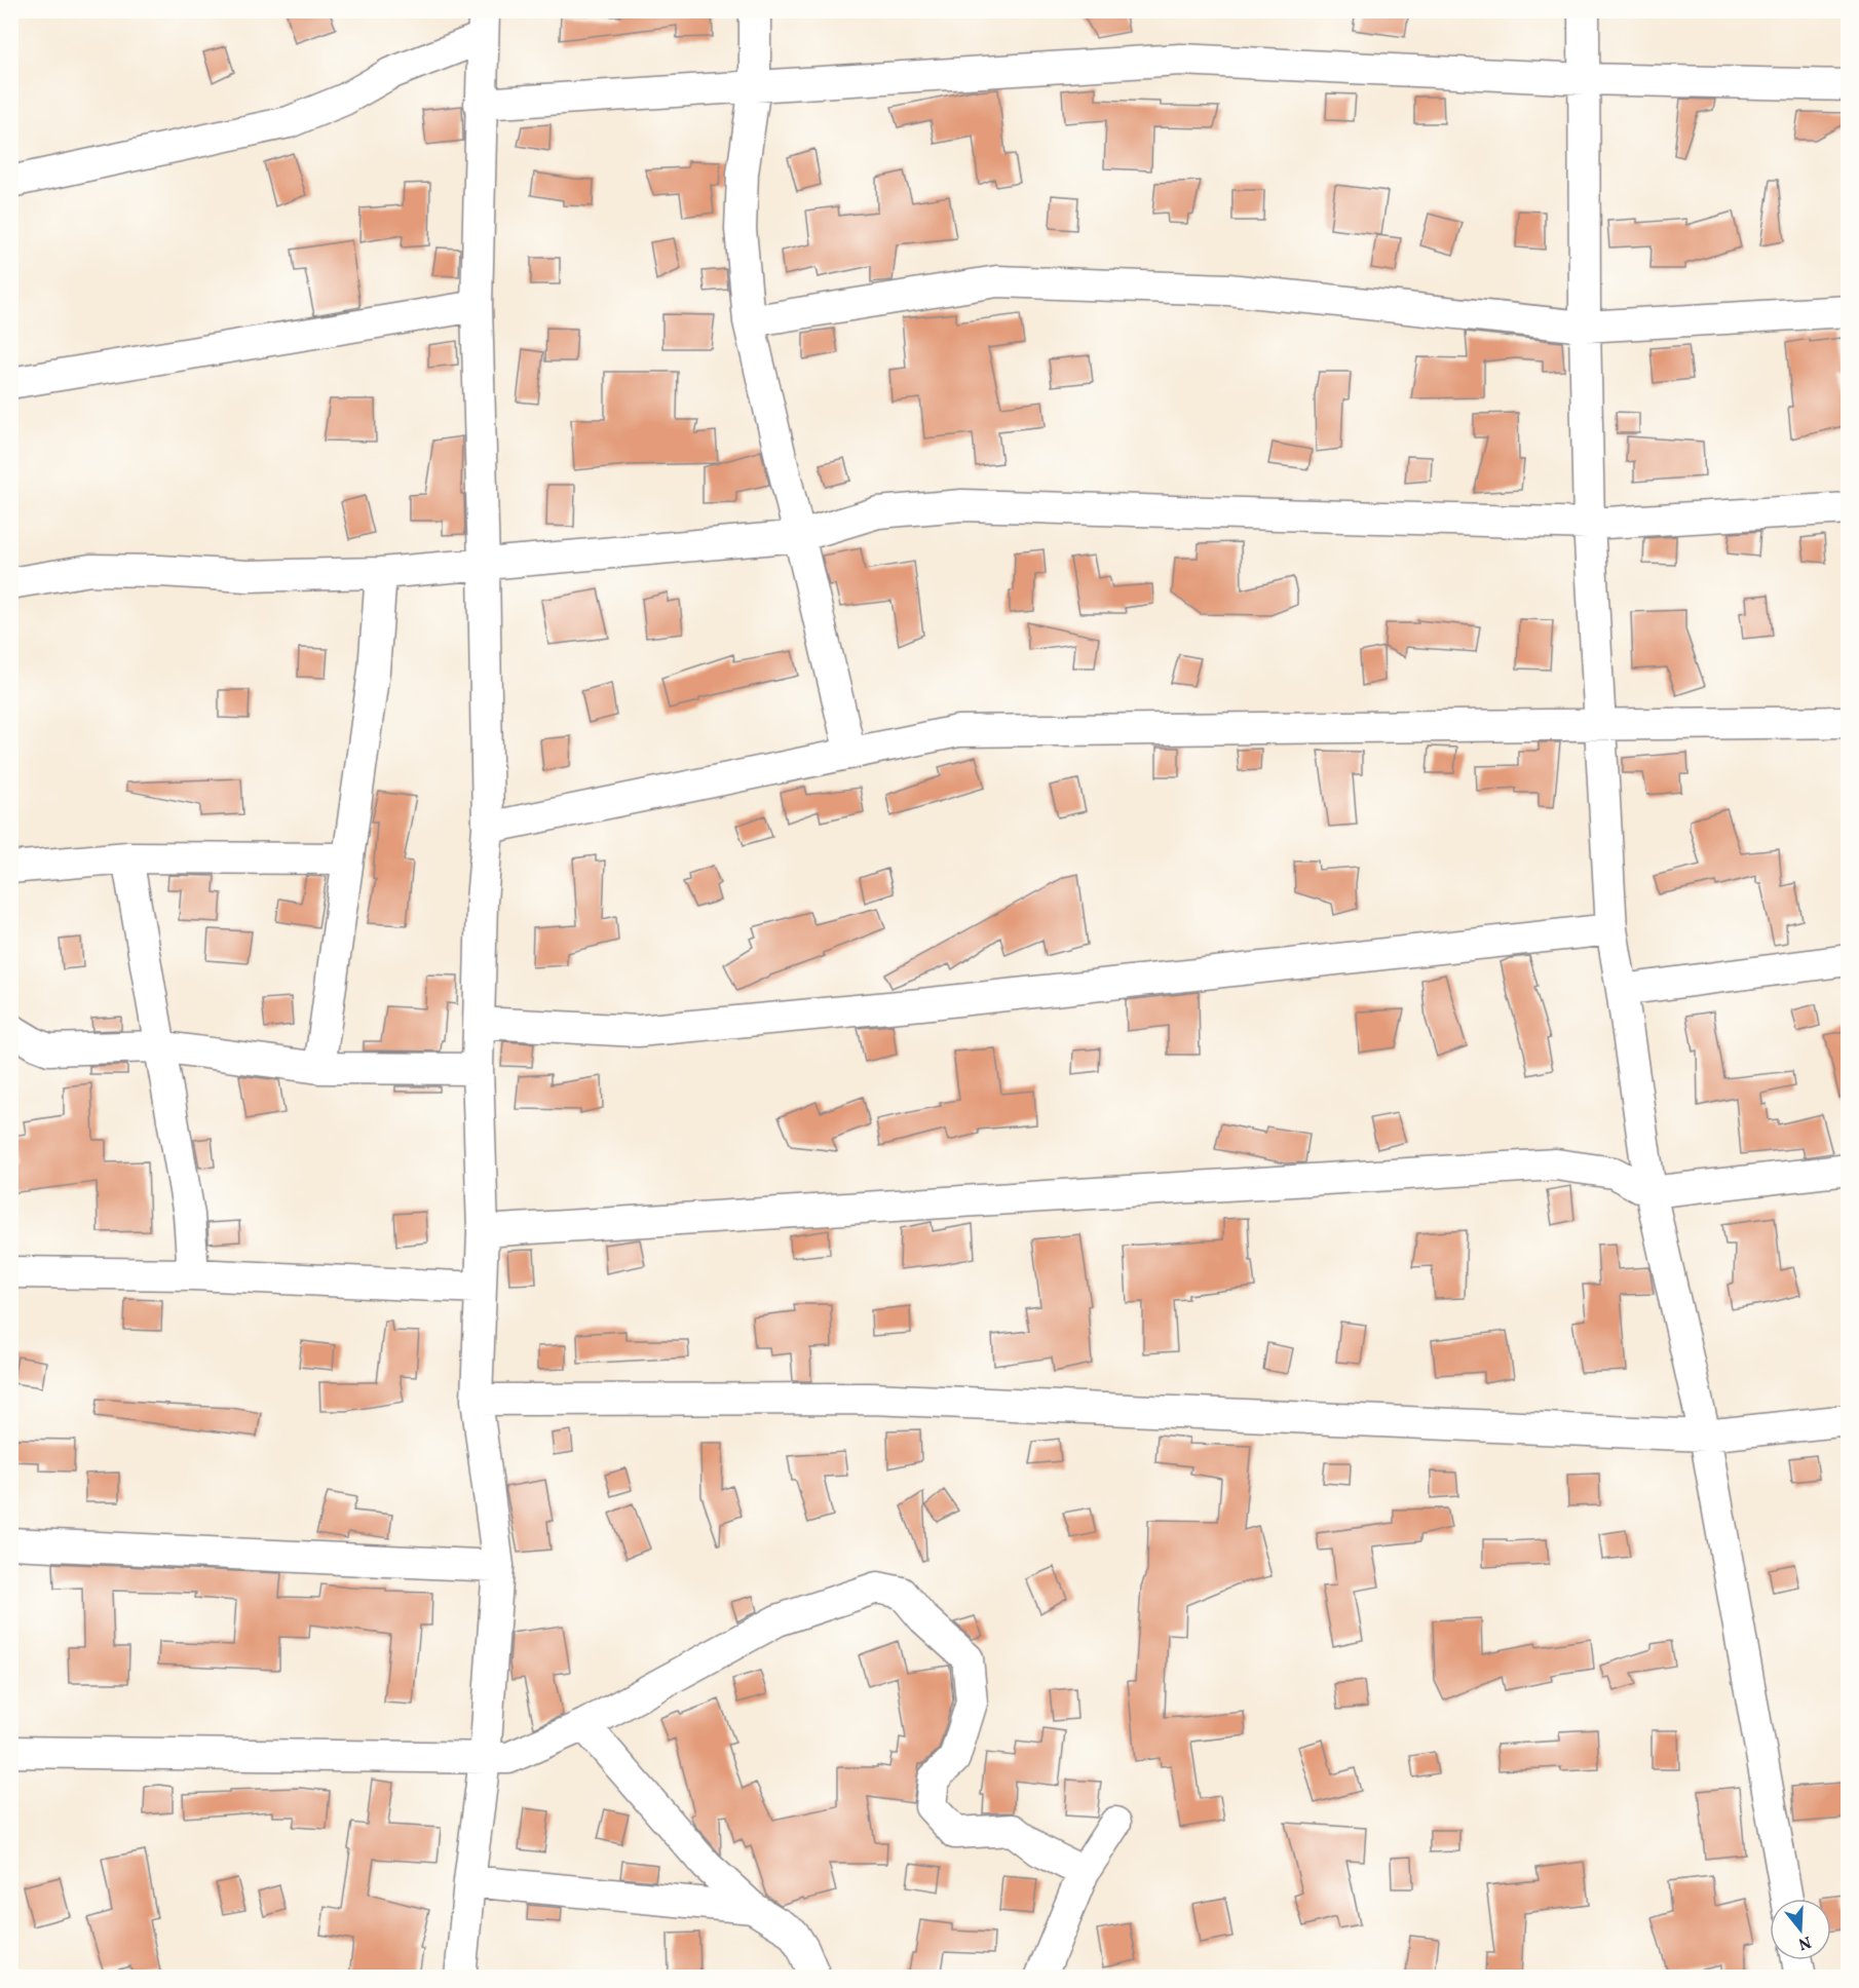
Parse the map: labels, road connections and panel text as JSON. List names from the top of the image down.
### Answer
{
  "north": "bottom"
}
